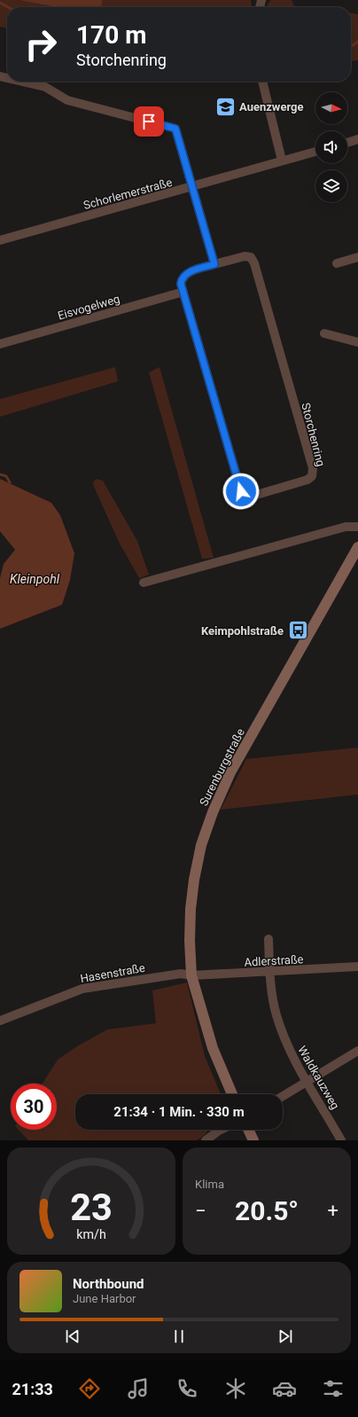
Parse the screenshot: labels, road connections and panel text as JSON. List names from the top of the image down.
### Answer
{
  "streets": {
    "street": [
      "Schorlemerstraße",
      "Eisvogelweg",
      "Storchenring",
      "Surenburgstraße",
      "Adlerstraße",
      "Hasenstraße",
      "Waldkauzweg"
    ]
  },
  "crossings": [
    ["Eisvogelweg", "Storchenring"],
    ["Surenburgstraße", "Adlerstraße"],
    ["Surenburgstraße", "Hasenstraße"],
    ["Adlerstraße", "Hasenstraße"],
    ["Adlerstraße", "Waldkauzweg"]
  ],
  "water": ["Kleinpohl"],
  "places": {
    "school or university": ["Auenzwerge"],
    "bus stop": ["Keimpohlstraße"]
  },
  "north": "right",
  "page": {
    "turn": ["170 m", "Storchenring"],
    "limit": "30",
    "trip": "21:34 · 1 Min. · 330 m",
    "tile": "Klima",
    "heat": ["−", "20.5°", "+"],
    "song": ["Northbound", "June Harbor"],
    "tabs": "21:33",
    "gauge": ["23", "km/h"]
  }
}
